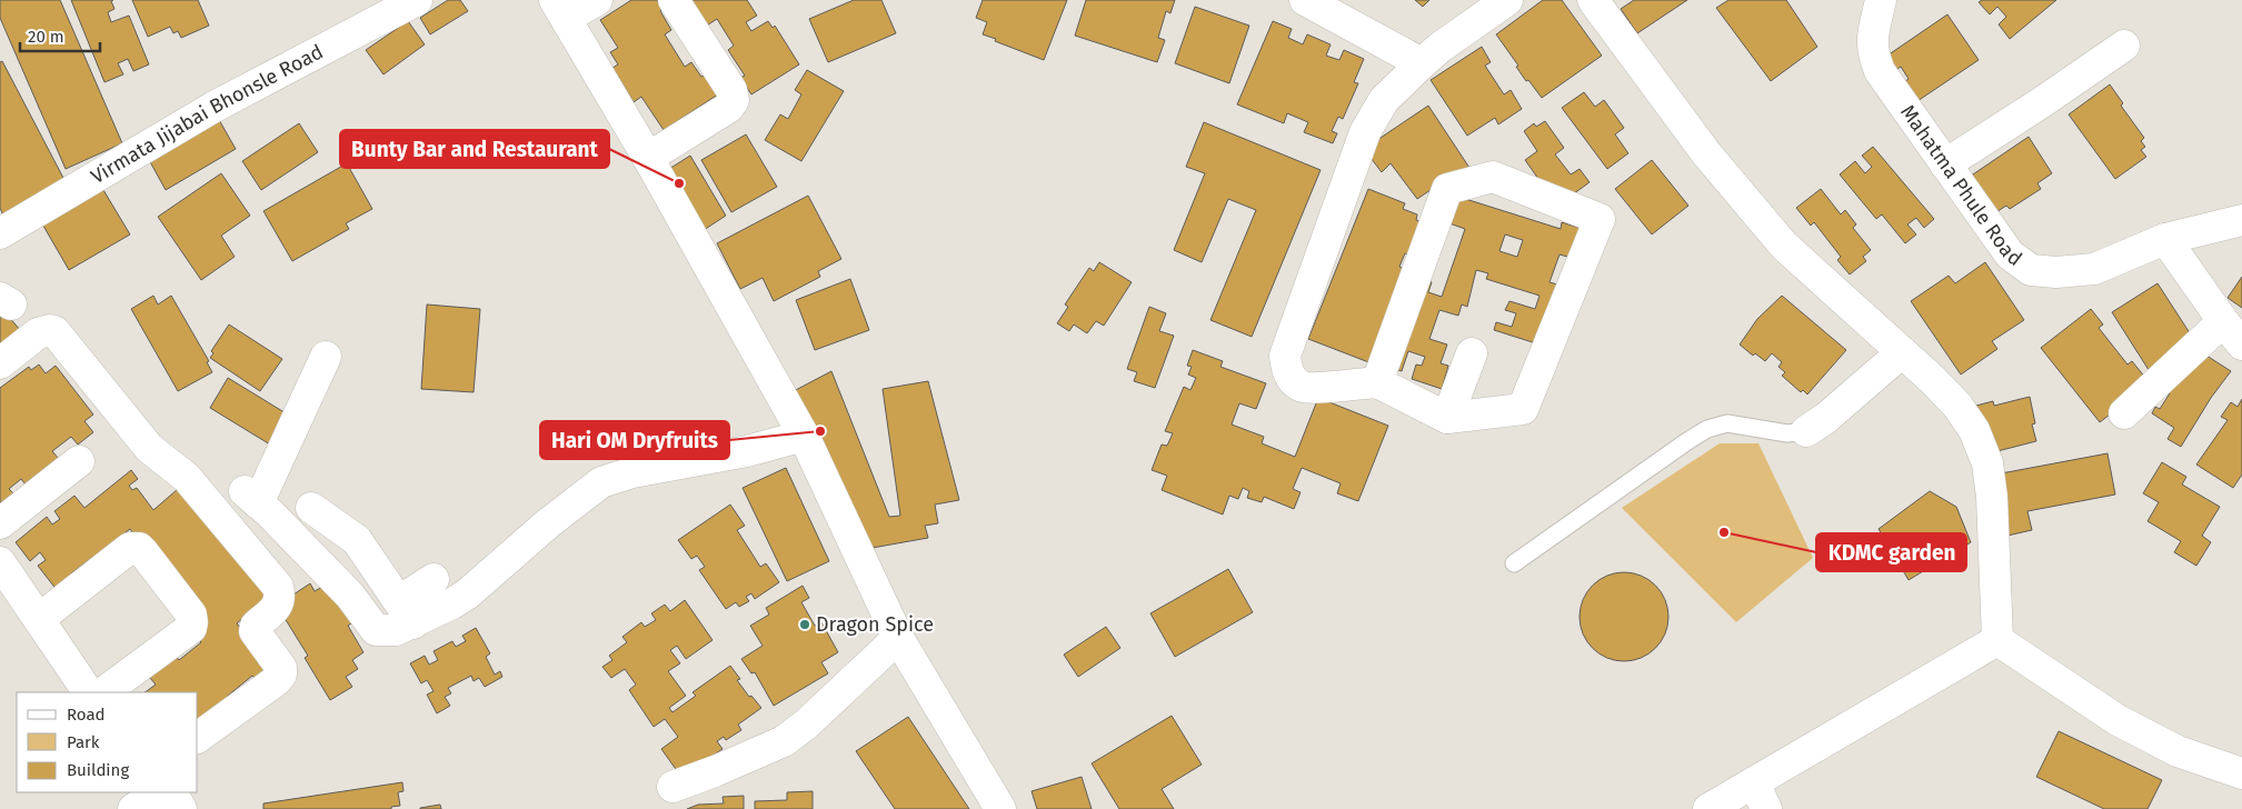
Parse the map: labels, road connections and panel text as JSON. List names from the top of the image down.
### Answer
{
  "streets": {
    "street": ["Virmata Jijabai Bhonsle Road", "Mahatma Phule Road"]
  },
  "places": [
    "Bunty Bar and Restaurant",
    "Hari OM Dryfruits",
    "KDMC garden",
    "Dragon Spice"
  ],
  "legend": ["Road", "Park", "Building"],
  "scale_bar": "20 m"
}
